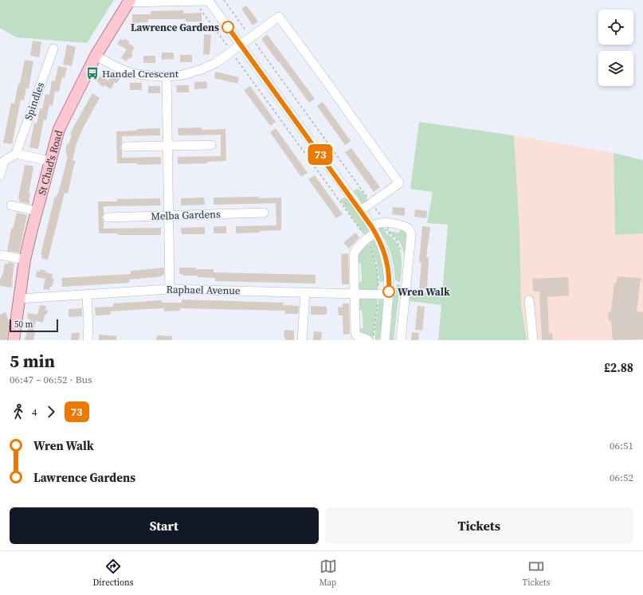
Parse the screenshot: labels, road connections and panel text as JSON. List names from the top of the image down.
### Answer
{
  "streets": {
    "main road": ["St Chad's Road"],
    "street": ["Spindles", "Melba Gardens", "Raphael Avenue"]
  },
  "crossings": [
    ["St Chad's Road", "Raphael Avenue"]
  ],
  "places": {
    "other": ["Lawrence Gardens", "Wren Walk"],
    "bus stop": ["Handel Crescent"]
  },
  "lines": ["bus line 73"],
  "scale_bar": "50 m",
  "page": {
    "on_map": "73",
    "scale": "50 m",
    "heading": ["5 min", "06:47 – 06:52 · Bus", "£2.88"],
    "legs": ["4", "73"],
    "list": [
      {
        "name": "Wren Walk",
        "value": "06:51"
      },
      {
        "name": "Lawrence Gardens",
        "value": "06:52"
      }
    ],
    "buttons": ["Start", "Tickets"],
    "tabs": ["Directions", "Map", "Tickets"]
  }
}
